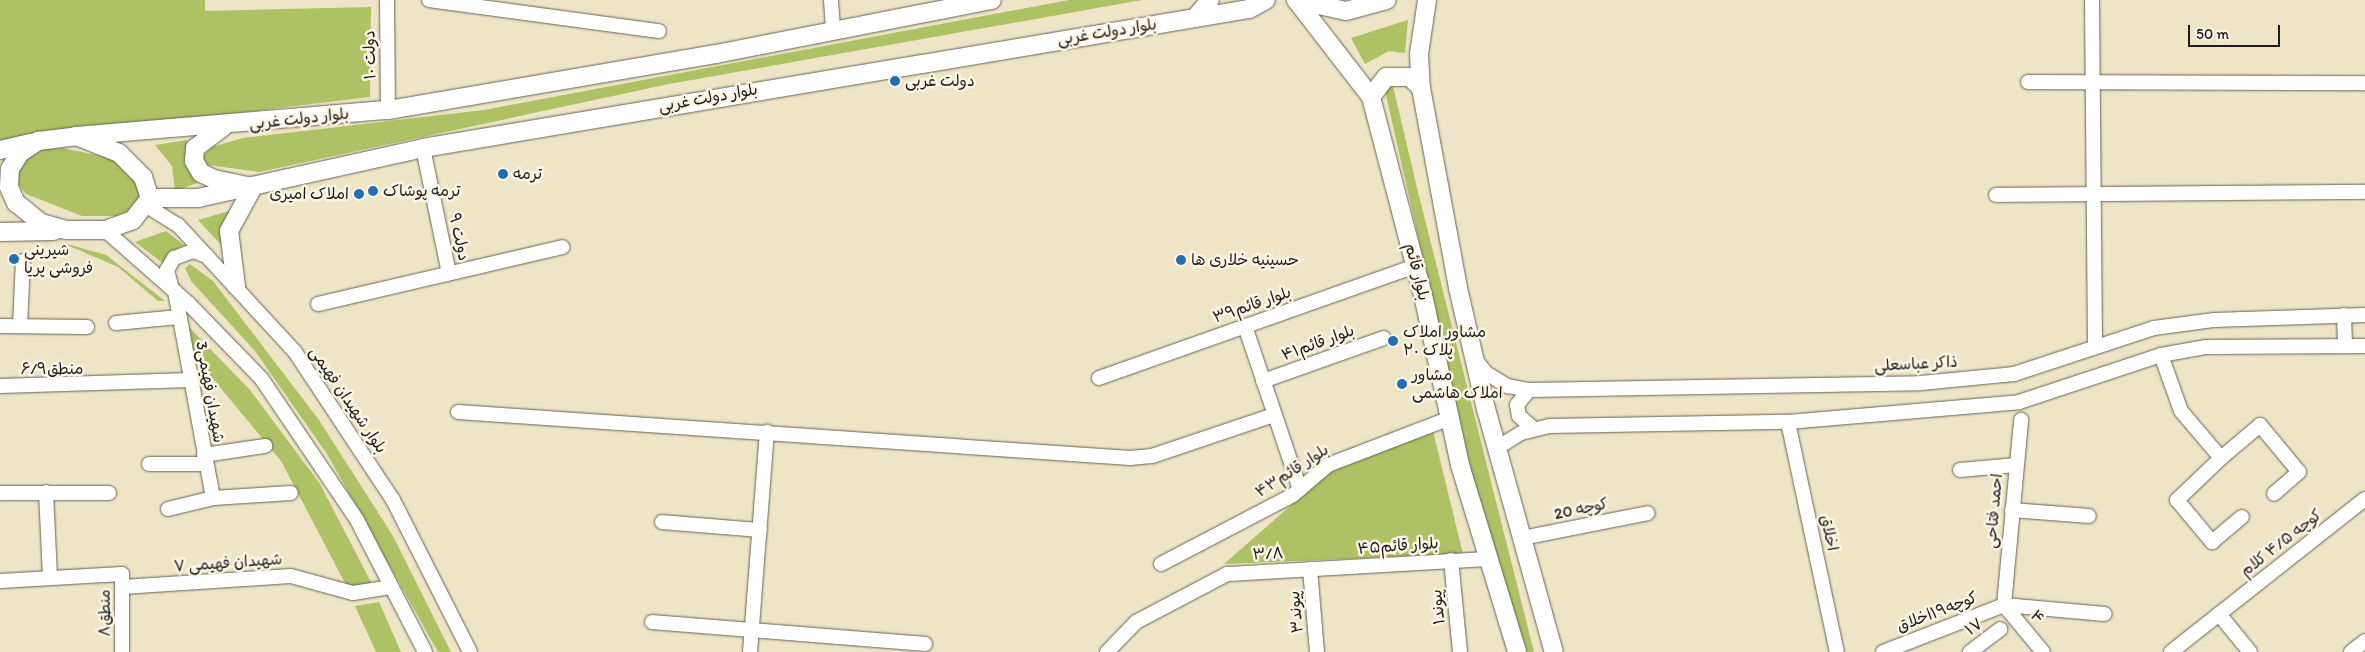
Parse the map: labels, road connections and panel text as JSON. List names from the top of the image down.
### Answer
{
  "streets": {
    "main road": ["بلوار دولت غربی", "بلوار قائم"],
    "street": [
      "۱۰ دولت",
      "۹ دولت",
      "بلوار قائم۳۹",
      "بلوار قائم۴۱",
      "ذاکر عباسعلی",
      "منطق۶/۹",
      "3شهیدان فهیمی",
      "بلوار شهیدان فهیمی",
      "بلوار قائم۴۳",
      "کوچه 20",
      "احمد فتاحی",
      "اخلاق",
      "کوچه ۴/۵ کلام",
      "بلوار قائم۴۵",
      "۳/۸",
      "شهیدان فهیمی ۷",
      "پیوند۱",
      "پیوند۳",
      "کوچه۱۹اخلاق",
      "منطق۸",
      "۴",
      "۱۷"
    ]
  },
  "crossings": [
    ["بلوار دولت غربی", "۱۰ دولت"],
    ["بلوار دولت غربی", "۹ دولت"],
    ["بلوار دولت غربی", "بلوار شهیدان فهیمی"],
    ["بلوار قائم", "بلوار قائم۳۹"],
    ["بلوار قائم", "بلوار قائم۴۳"],
    ["بلوار قائم", "بلوار قائم۴۵"],
    ["منطق۶/۹", "3شهیدان فهیمی"],
    ["3شهیدان فهیمی", "بلوار شهیدان فهیمی"],
    ["احمد فتاحی", "کوچه۱۹اخلاق"],
    ["احمد فتاحی", "۴"],
    ["بلوار قائم۴۵", "۳/۸"],
    ["بلوار قائم۴۵", "پیوند۱"],
    ["بلوار قائم۴۵", "پیوند۳"],
    ["۳/۸", "پیوند۳"],
    ["شهیدان فهیمی ۷", "منطق۸"],
    ["کوچه۱۹اخلاق", "۴"]
  ],
  "places": [
    "دولت غربی",
    "ترمه",
    "ترمه پوشاک",
    "املاک امیری",
    "شیرینی فروشی پریا",
    "حسینیه خلاری ها",
    "مشاور املاک پلاک ۲۰",
    "مشاور املاک هاشمی"
  ],
  "scale_bar": "50 m"
}
